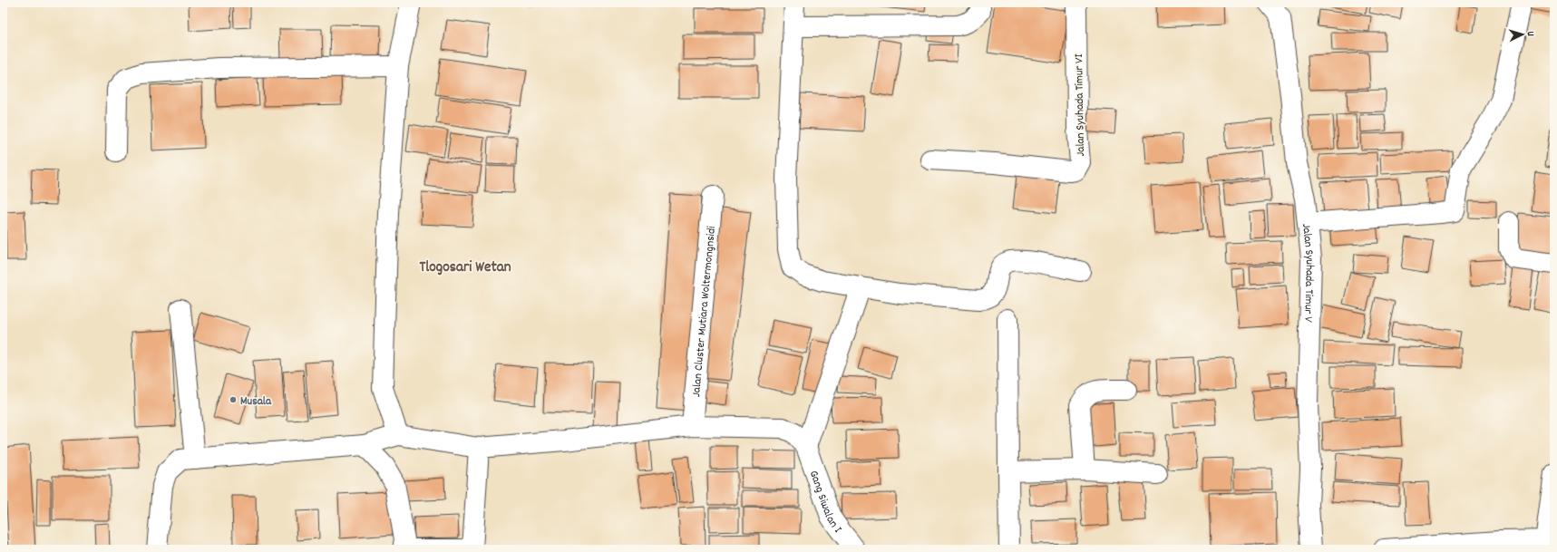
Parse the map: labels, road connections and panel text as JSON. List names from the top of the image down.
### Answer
{
  "streets": {
    "street": [
      "Jalan Syuhada Timur VI",
      "Jalan Syuhada Timur V",
      "Jalan Cluster Mutiara Woltermongnsidi",
      "Gang Siwalan I"
    ]
  },
  "crossings": [
    ["Jalan Cluster Mutiara Woltermongnsidi", "Gang Siwalan I"]
  ],
  "districts": ["Tlogosari Wetan"],
  "places": ["Musala"],
  "north": "right"
}
